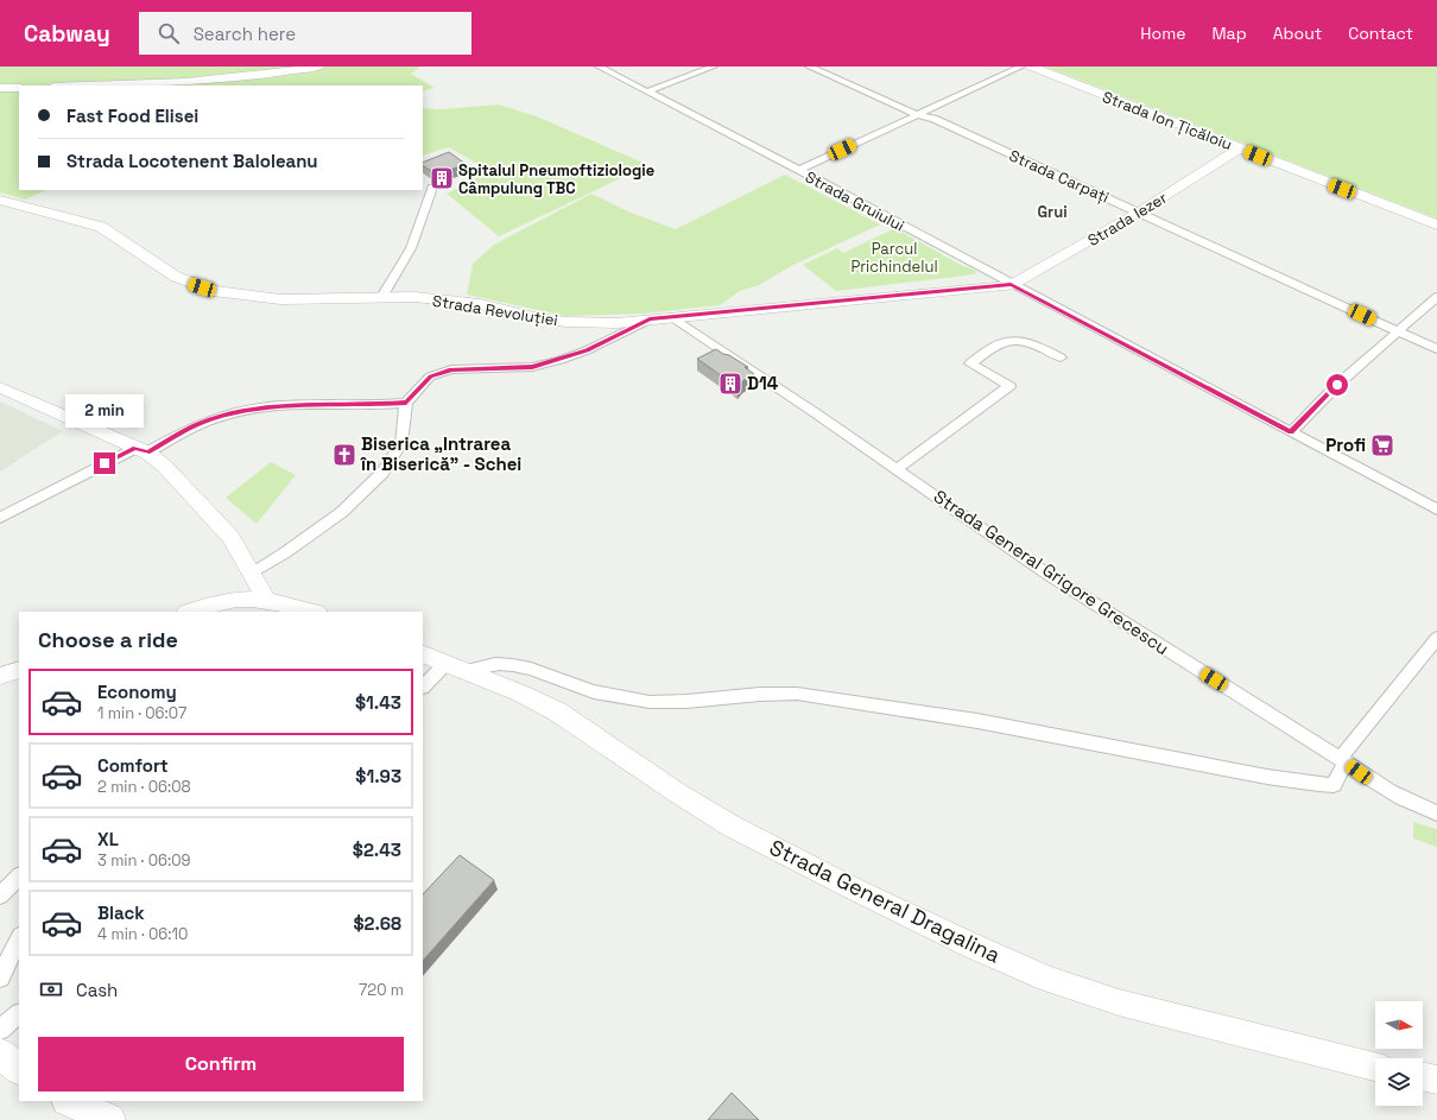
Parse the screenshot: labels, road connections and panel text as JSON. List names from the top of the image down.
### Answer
{
  "streets": {
    "street": [
      "Strada Ion Țicăloiu",
      "Strada Carpați",
      "Strada Gruiului",
      "Strada Iezer",
      "Strada Revoluției",
      "Strada General Grigore Grecescu",
      "Strada General Dragalina"
    ]
  },
  "crossings": [
    ["Strada Ion Țicăloiu", "Strada Iezer"],
    ["Strada Carpați", "Strada Iezer"],
    ["Strada Gruiului", "Strada Iezer"],
    ["Strada Gruiului", "Strada Revoluției"],
    ["Strada Iezer", "Strada Revoluției"],
    ["Strada Revoluției", "Strada General Grigore Grecescu"]
  ],
  "districts": ["Grui"],
  "parks": ["Parcul Prichindelul"],
  "places": {
    "building": ["Spitalul Pneumoftiziologie Câmpulung TBC", "D14"],
    "supermarket": ["Profi"],
    "church": ["Biserica „Intrarea în Biserică” - Schei"]
  },
  "north": "right",
  "page": {
    "header": "Cabway",
    "search": "Search here",
    "nav": [
      "Home",
      "Map",
      "About",
      "Contact"
    ],
    "banner": ["Fast Food Elisei", "Strada Locotenent Baloleanu"],
    "bubble": "2 min",
    "heading": "Choose a ride",
    "list": [
      {
        "name": "Economy",
        "note": "1 min · 06:07",
        "value": "$1.43"
      },
      {
        "name": "Comfort",
        "note": "2 min · 06:08",
        "value": "$1.93"
      },
      {
        "name": "XL",
        "note": "3 min · 06:09",
        "value": "$2.43"
      },
      {
        "name": "Black",
        "note": "4 min · 06:10",
        "value": "$2.68"
      }
    ],
    "pay": ["Cash", "720 m"],
    "buttons": "Confirm"
  }
}
